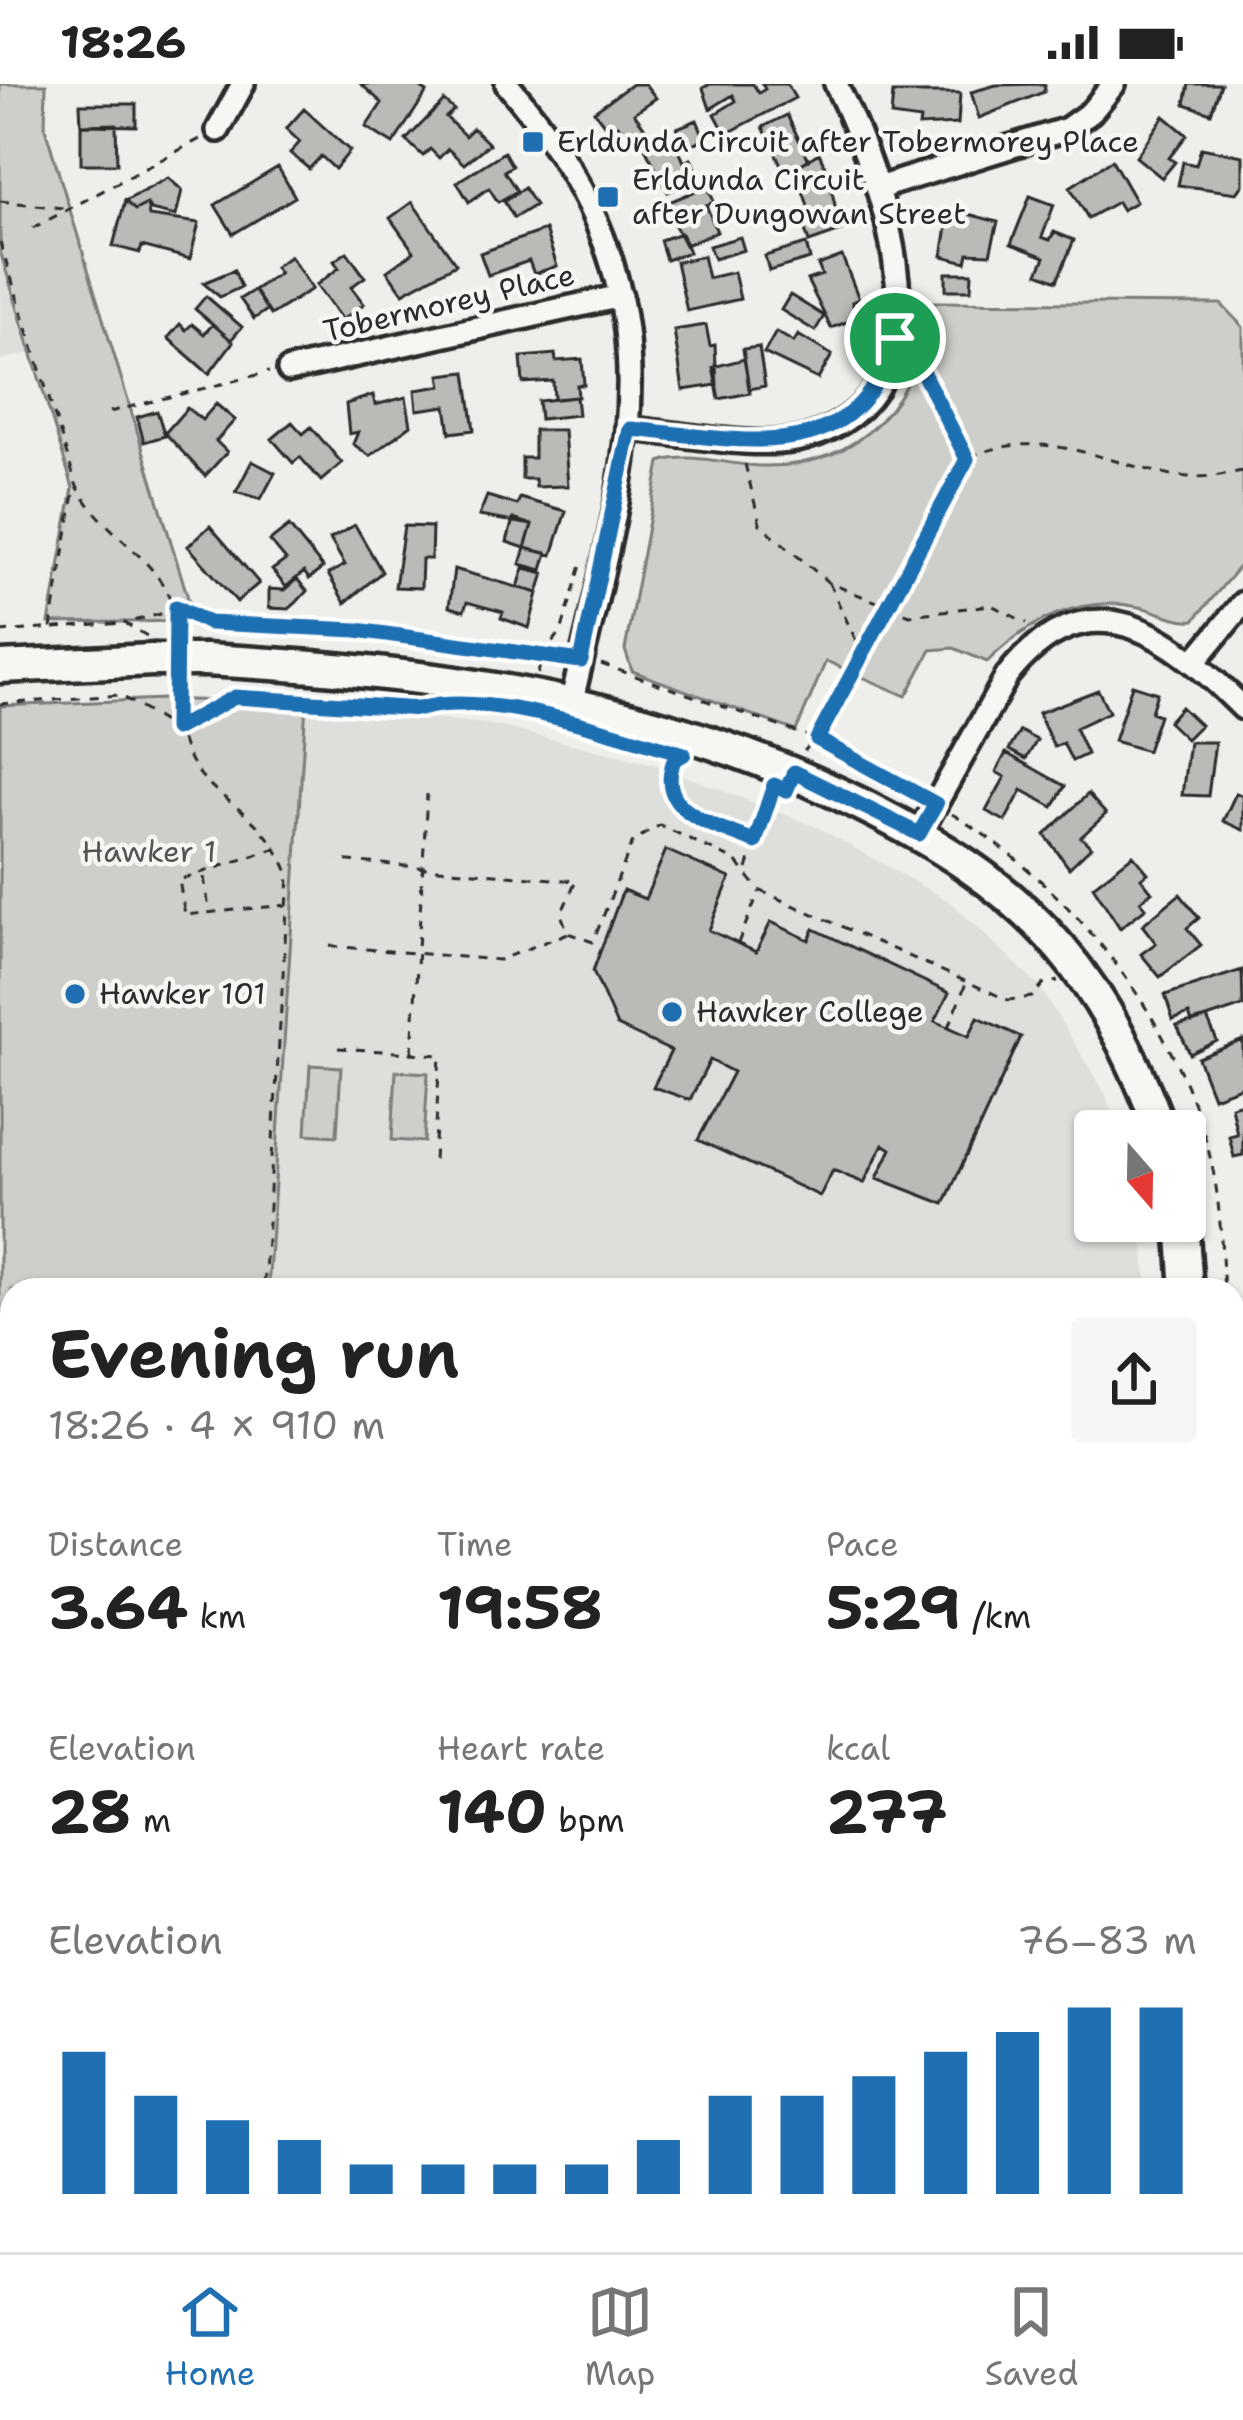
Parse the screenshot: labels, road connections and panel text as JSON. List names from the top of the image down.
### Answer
{
  "streets": {
    "street": ["Tobermorey Place"]
  },
  "parks": ["Hawker 1"],
  "places": {
    "transit": ["Erldunda Circuit after Tobermorey Place", "Erldunda Circuit after Dungowan Street"],
    "other": ["Hawker 101", "Hawker College"]
  },
  "north": "bottom",
  "page": {
    "status": "18:26",
    "heading": ["Evening run", "18:26 · 4 × 910 m"],
    "stats": [
      ["Distance", "3.64 km"],
      ["Time", "19:58"],
      ["Pace", "5:29 /km"],
      ["Elevation", "28 m"],
      ["Heart rate", "140 bpm"],
      ["kcal", "277"]
    ],
    "chart": ["Elevation", "76–83 m"],
    "tabs": ["Home", "Map", "Saved"]
  }
}
